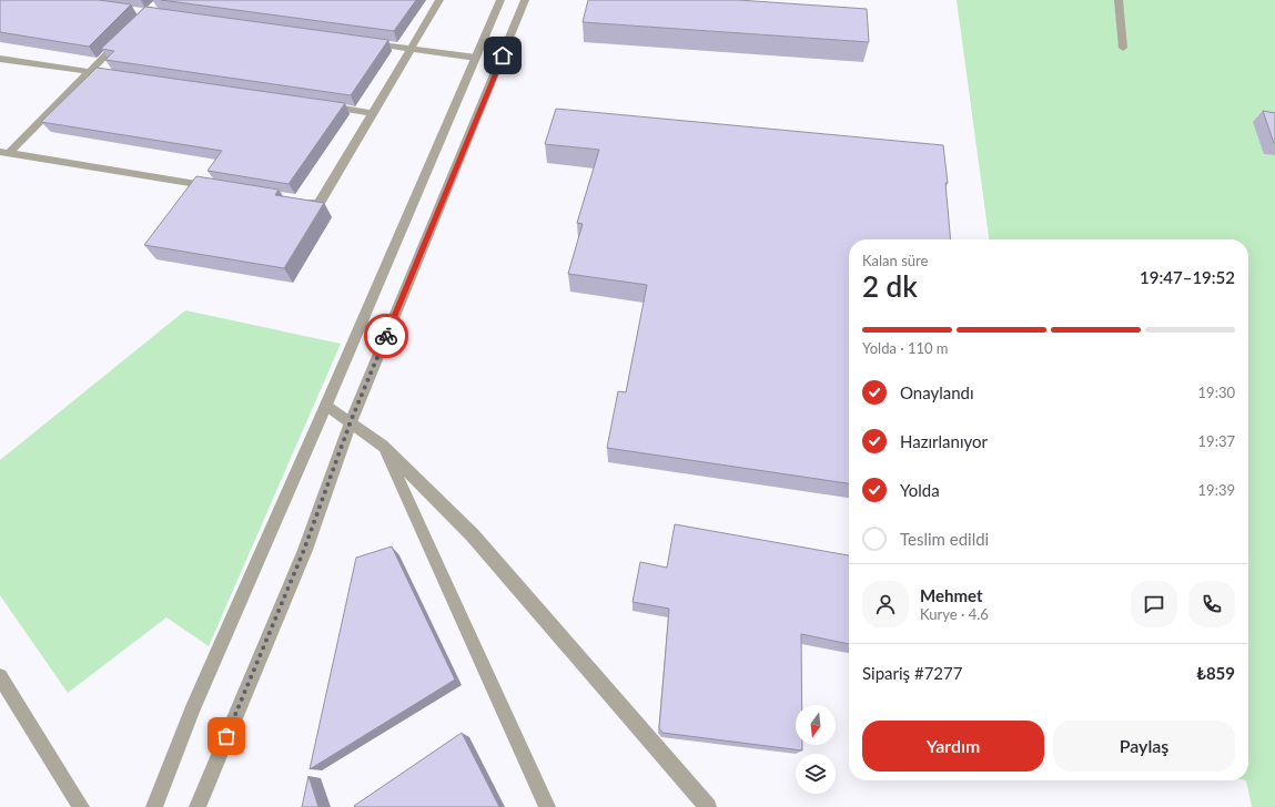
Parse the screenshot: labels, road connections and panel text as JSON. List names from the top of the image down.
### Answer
{
  "north": "bottom",
  "page": {
    "heading": ["2 dk", "Kalan süre", "19:47–19:52"],
    "panel": [
      "Mehmet",
      "Kurye · 4.6",
      "Sipariş #7277",
      "₺859"
    ],
    "bar": "Yolda · 110 m",
    "list": [
      ["Onaylandı", "19:30"],
      ["Hazırlanıyor", "19:37"],
      ["Yolda", "19:39"],
      "Teslim edildi"
    ],
    "buttons": ["Yardım", "Paylaş"]
  }
}
